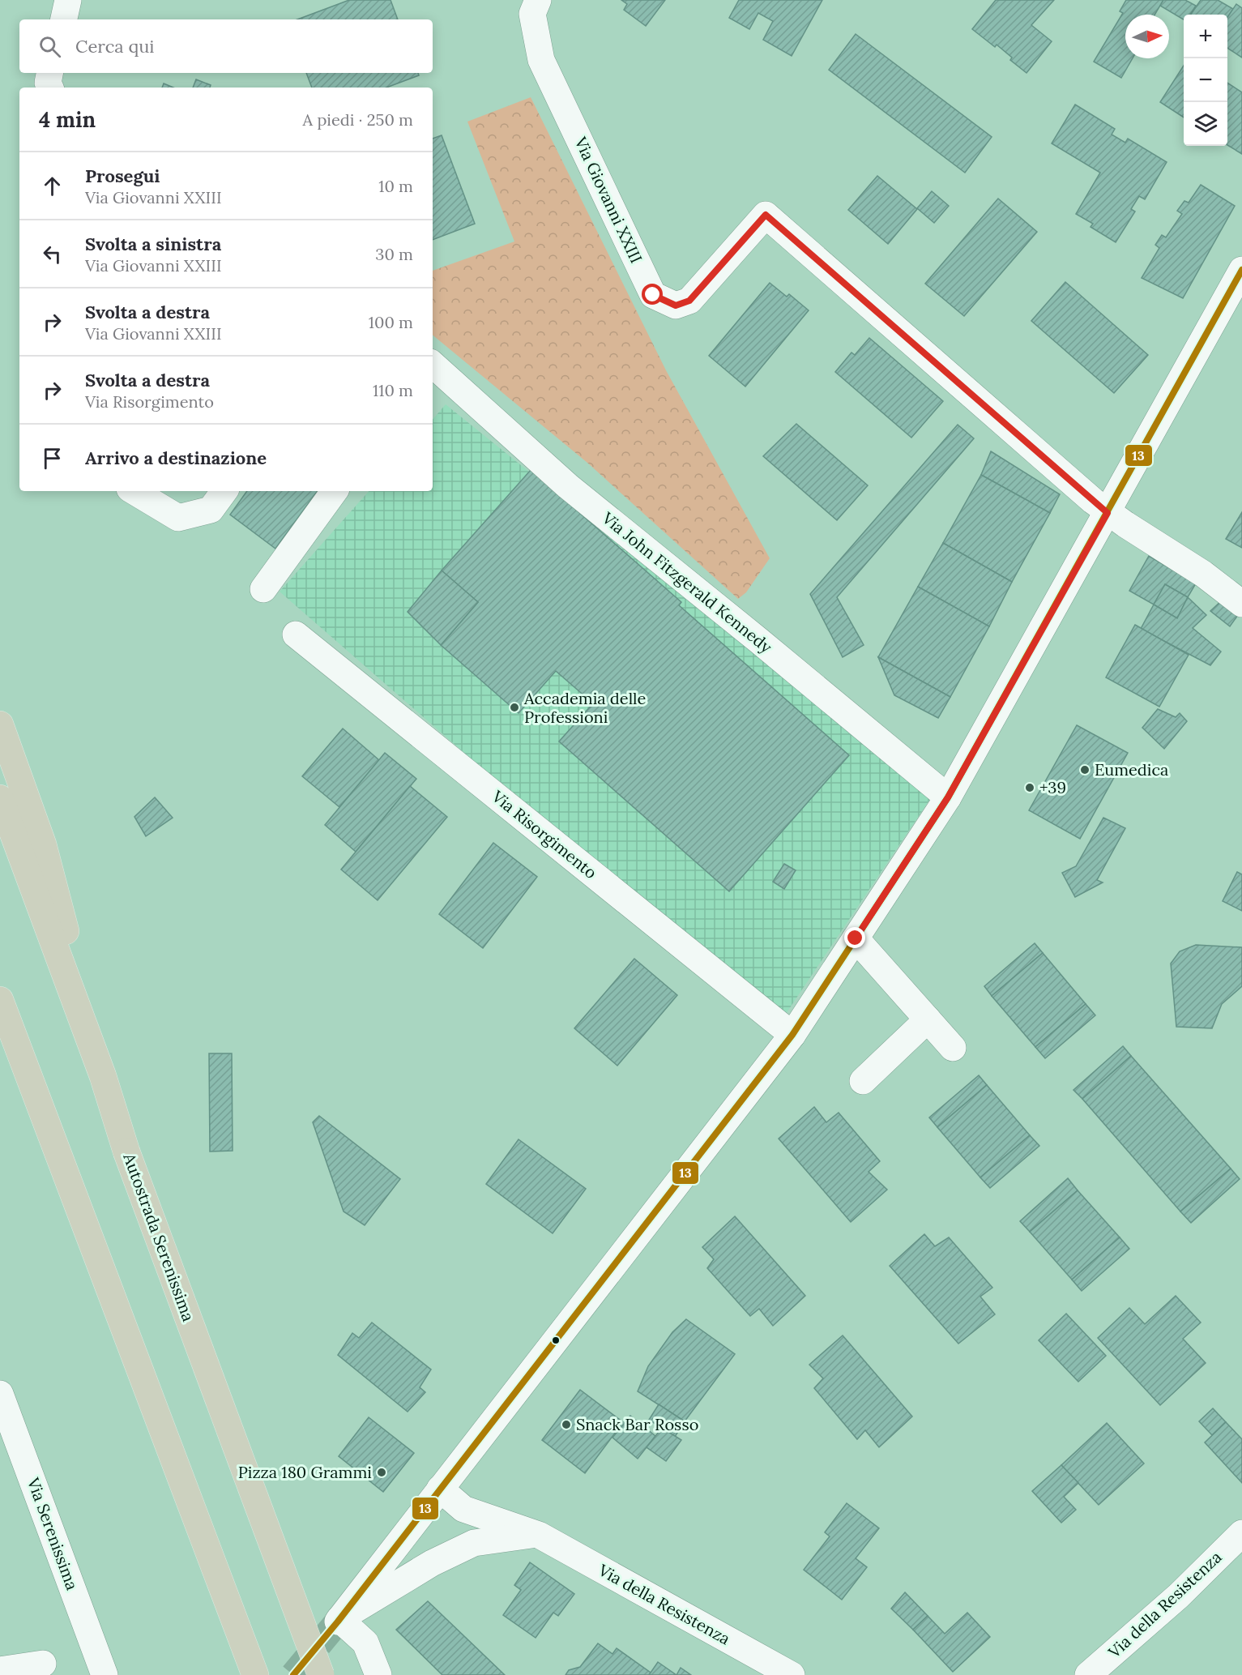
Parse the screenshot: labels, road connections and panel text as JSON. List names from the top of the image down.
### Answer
{
  "streets": {
    "highway": ["Autostrada Serenissima"],
    "street": [
      "Via Giovanni XXIII",
      "Via John Fitzgerald Kennedy",
      "Via Risorgimento",
      "Via Serenissima",
      "Via della Resistenza"
    ]
  },
  "places": [
    "Accademia delle Professioni",
    "Eumedica",
    "+39",
    "Snack Bar Rosso",
    "Pizza 180 Grammi"
  ],
  "lines": ["transit line 13"],
  "north": "right",
  "page": {
    "map_buttons": ["+", "−"],
    "search": "Cerca qui",
    "heading": ["4 min", "A piedi · 250 m"],
    "list": [
      ["Prosegui", "Via Giovanni XXIII", "10 m"],
      ["Svolta a sinistra", "Via Giovanni XXIII", "30 m"],
      ["Svolta a destra", "Via Giovanni XXIII", "100 m"],
      ["Svolta a destra", "Via Risorgimento", "110 m"],
      "Arrivo a destinazione"
    ]
  }
}
